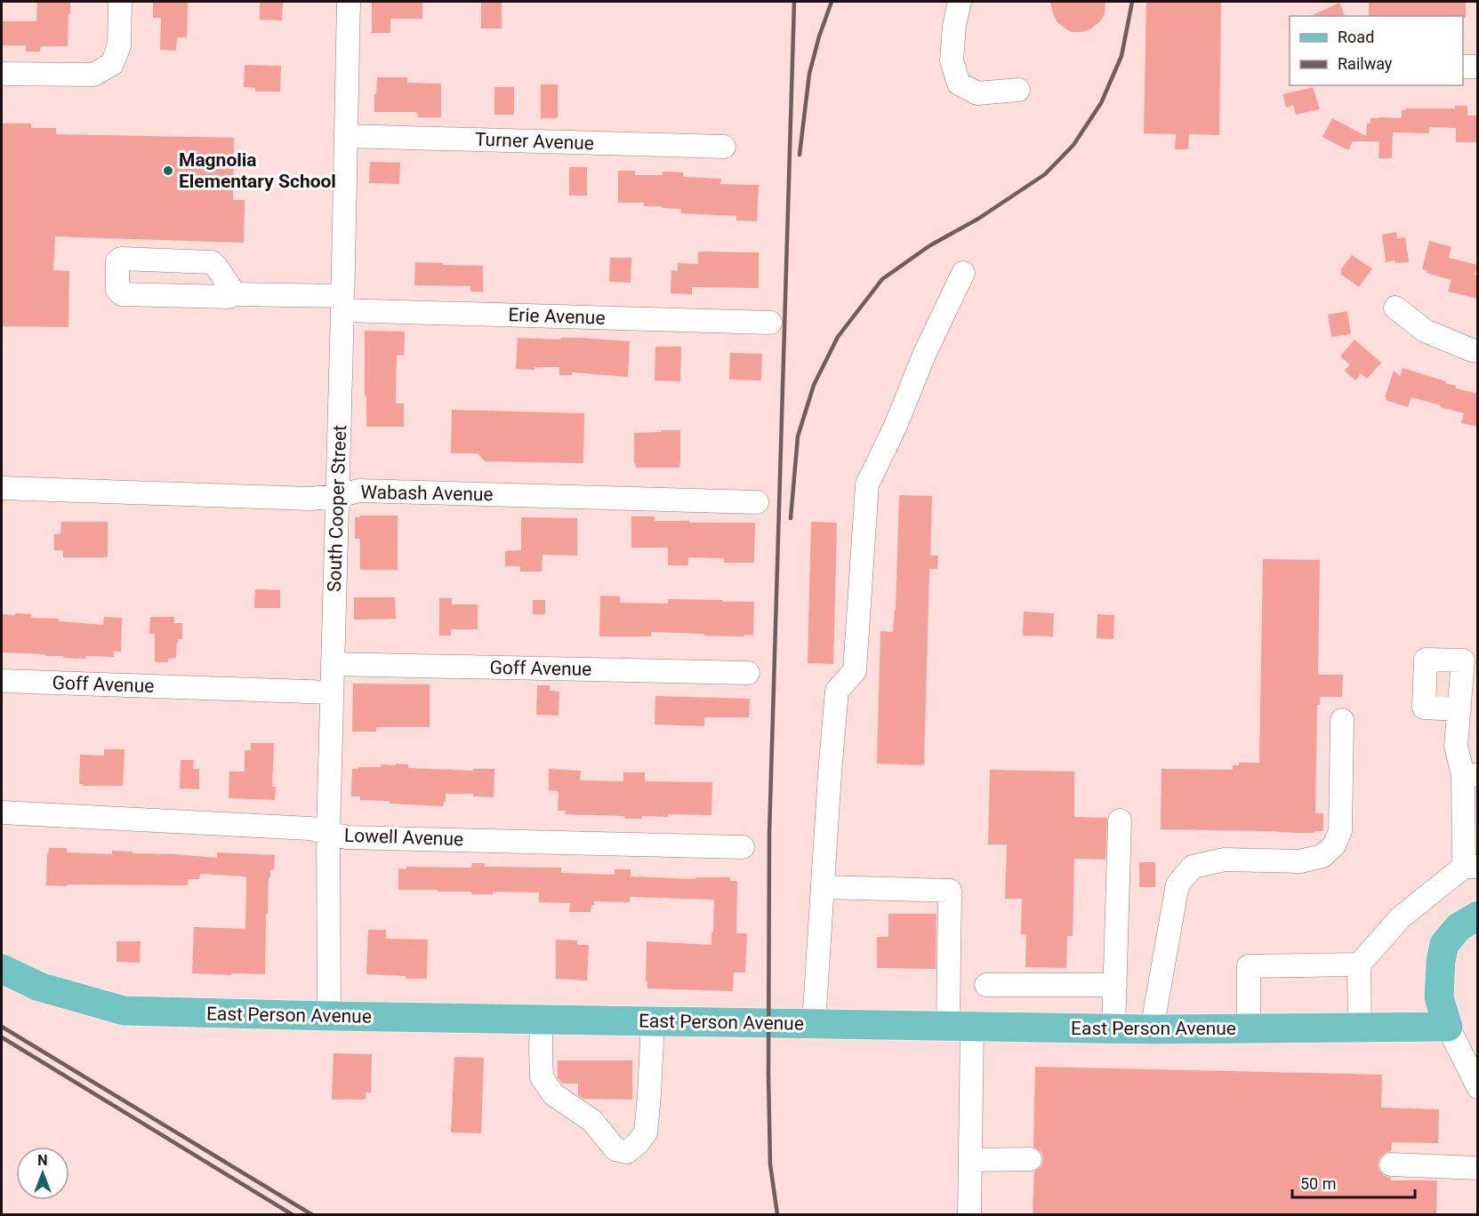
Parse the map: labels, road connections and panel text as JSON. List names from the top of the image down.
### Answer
{
  "streets": {
    "main road": ["East Person Avenue"],
    "street": [
      "Turner Avenue",
      "Erie Avenue",
      "Wabash Avenue",
      "South Cooper Street",
      "Goff Avenue",
      "Lowell Avenue"
    ]
  },
  "crossings": [
    ["Turner Avenue", "South Cooper Street"],
    ["Erie Avenue", "South Cooper Street"],
    ["Wabash Avenue", "South Cooper Street"],
    ["South Cooper Street", "Goff Avenue"],
    ["South Cooper Street", "Lowell Avenue"],
    ["South Cooper Street", "East Person Avenue"]
  ],
  "places": ["Magnolia Elementary School"],
  "legend": ["Road", "Railway"],
  "scale_bar": "50 m",
  "north": "top"
}
